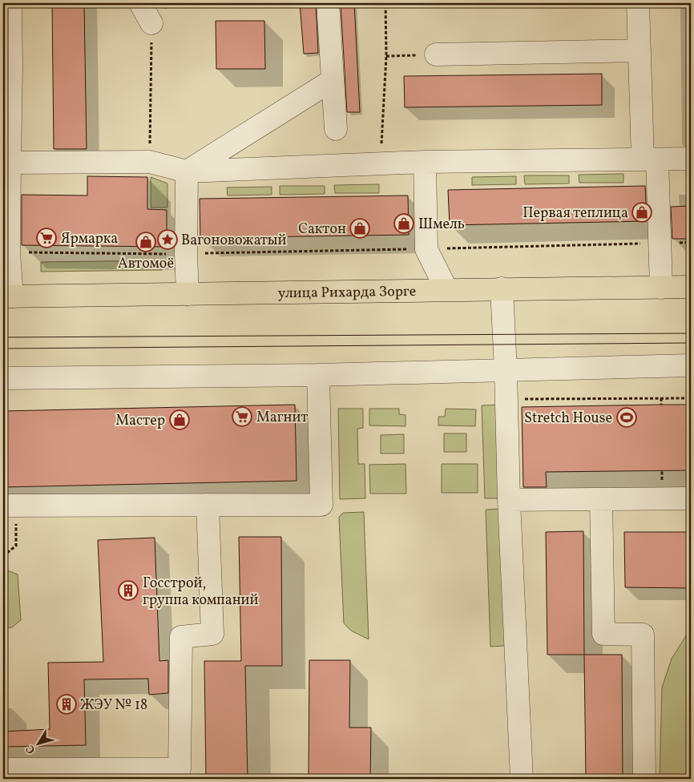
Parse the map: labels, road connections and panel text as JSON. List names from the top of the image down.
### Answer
{
  "streets": {
    "main road": ["улица Рихарда Зорге"]
  },
  "places": {
    "shop": [
      "Первая теплица",
      "Шмель",
      "Сактон",
      "Автомоё",
      "Мастер"
    ],
    "supermarket": ["Ярмарка", "Магнит"],
    "place": ["Вагоновожатый"],
    "sports": ["Stretch House"],
    "building": ["Госстрой, группа компаний", "ЖЭУ № 18"]
  },
  "north": "bottom left"
}
